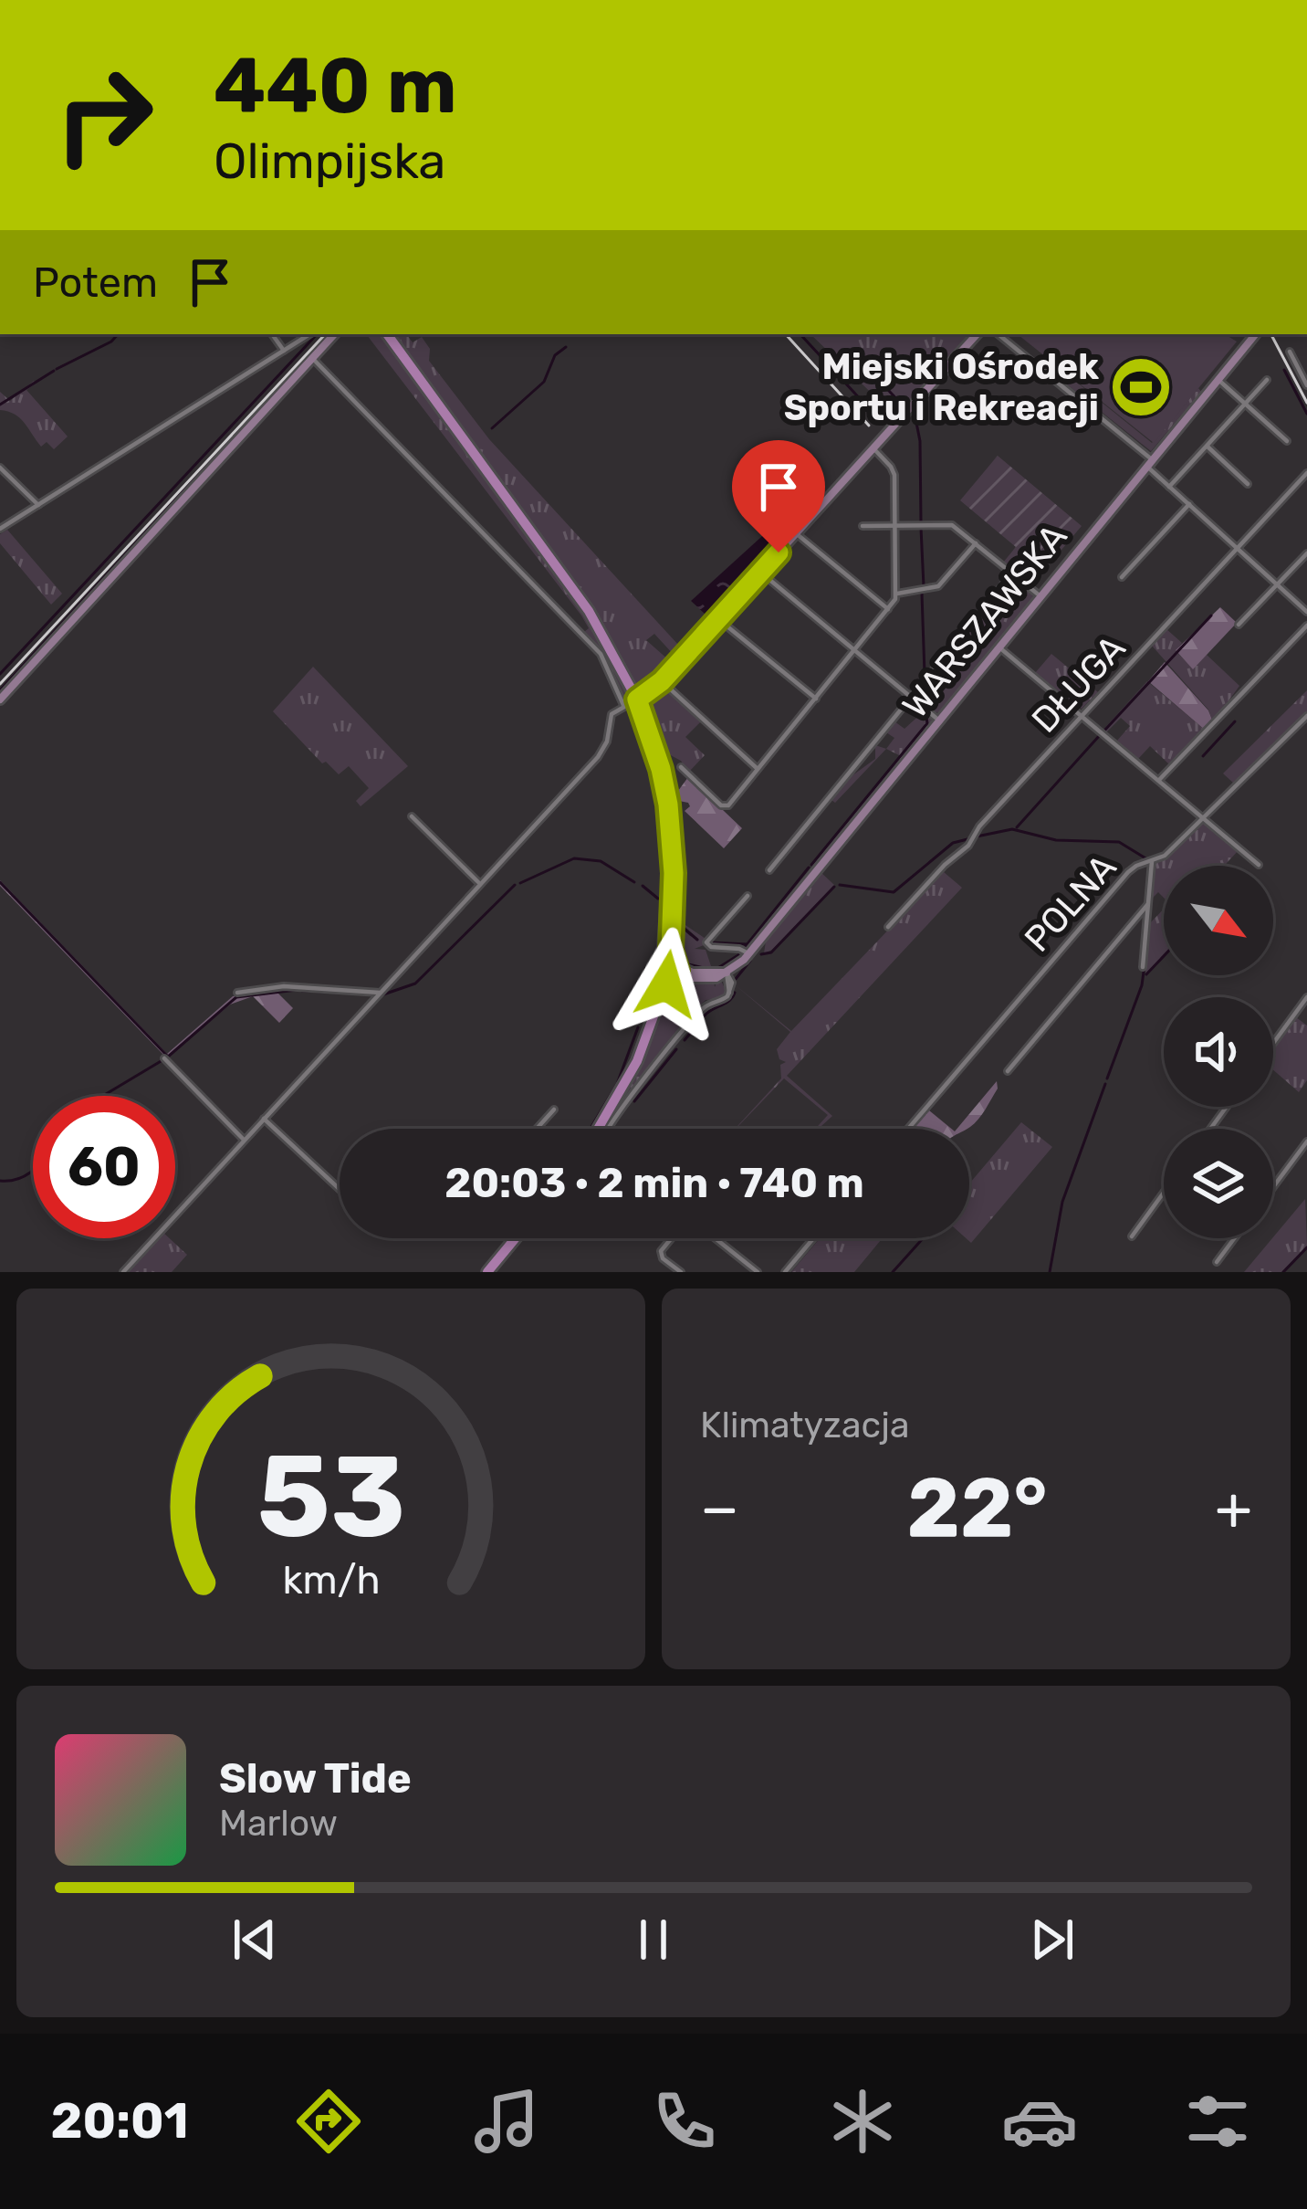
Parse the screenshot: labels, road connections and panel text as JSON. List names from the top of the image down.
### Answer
{
  "streets": {
    "street": ["WARSZAWSKA", "DŁUGA", "POLNA"]
  },
  "places": {
    "sports": ["Miejski Ośrodek Sportu i Rekreacji"]
  },
  "north": "bottom right",
  "page": {
    "turn": ["440 m", "Olimpijska"],
    "then": "Potem",
    "limit": "60",
    "trip": "20:03 · 2 min · 740 m",
    "tile": "Klimatyzacja",
    "heat": ["−", "22°", "+"],
    "song": ["Slow Tide", "Marlow"],
    "tabs": "20:01",
    "gauge": ["53", "km/h"]
  }
}
